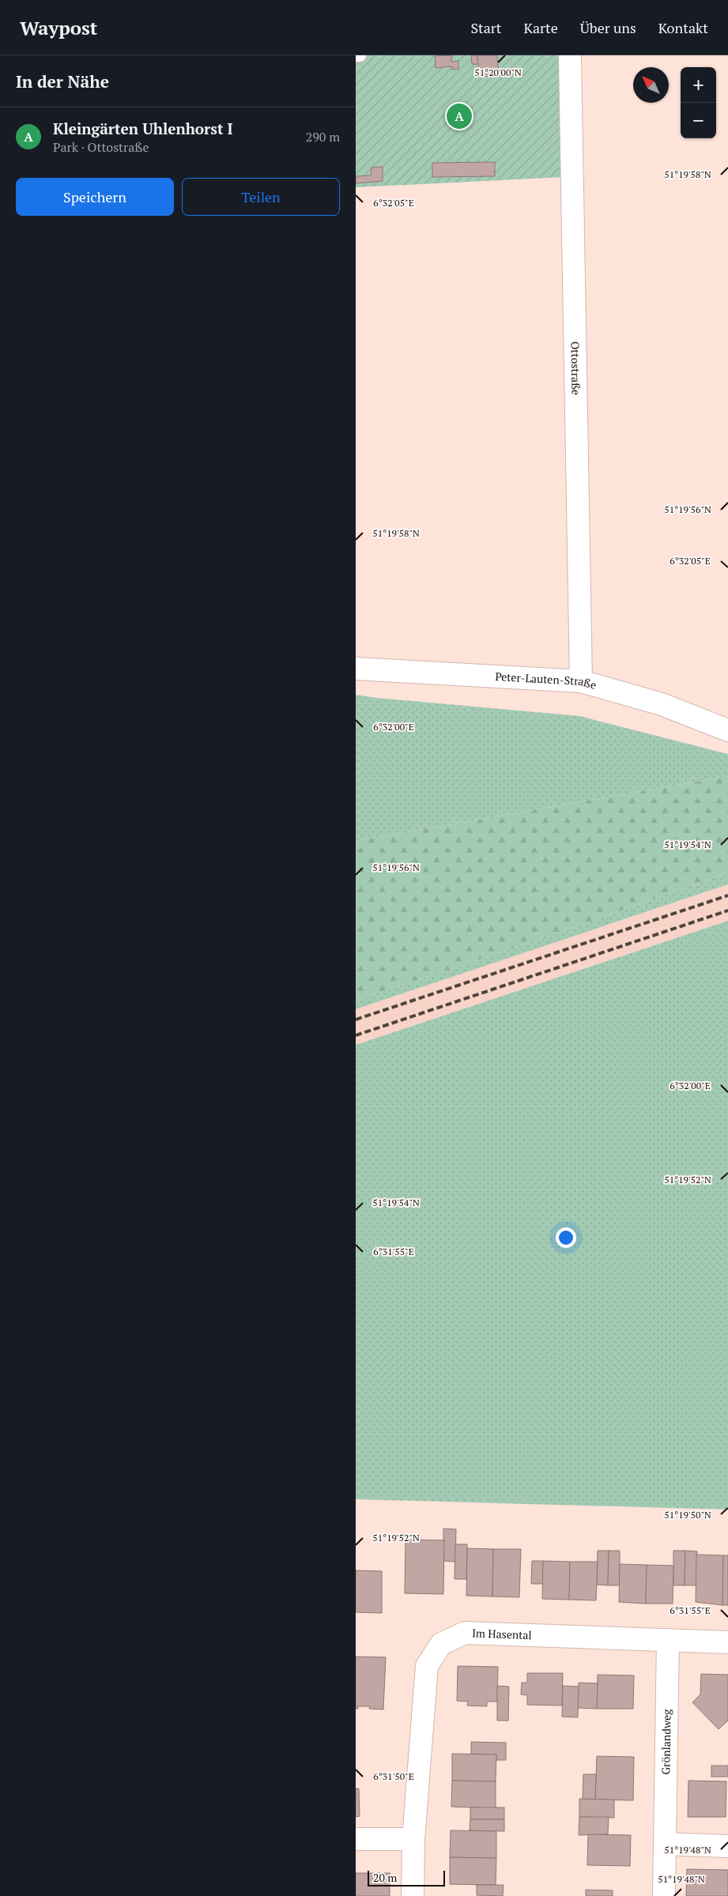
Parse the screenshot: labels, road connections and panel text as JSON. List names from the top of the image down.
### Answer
{
  "streets": {
    "street": [
      "Ottostraße",
      "Peter-Lauten-Straße",
      "Im Hasental",
      "Grönlandweg"
    ]
  },
  "crossings": [
    ["Ottostraße", "Peter-Lauten-Straße"],
    ["Im Hasental", "Grönlandweg"]
  ],
  "scale_bar": "20 m",
  "north": "top left",
  "page": {
    "header": "Waypost",
    "nav": [
      "Start",
      "Karte",
      "Über uns",
      "Kontakt"
    ],
    "heading": "In der Nähe",
    "map_buttons": ["+", "−"],
    "pins": "A",
    "list": [
      {
        "mark": "A",
        "name": "Kleingärten Uhlenhorst I",
        "note": "Park · Ottostraße",
        "value": "290 m"
      }
    ],
    "buttons": ["Speichern", "Teilen"],
    "scale": "20 m"
  },
  "coordinates": [
    "51°20'00\"N",
    "51°19'58\"N",
    "6°32'05\"E",
    "51°19'56\"N",
    "6°32'00\"E",
    "51°19'54\"N",
    "51°19'52\"N",
    "6°31'55\"E",
    "51°19'50\"N",
    "6°31'50\"E",
    "51°19'48\"N"
  ]
}
